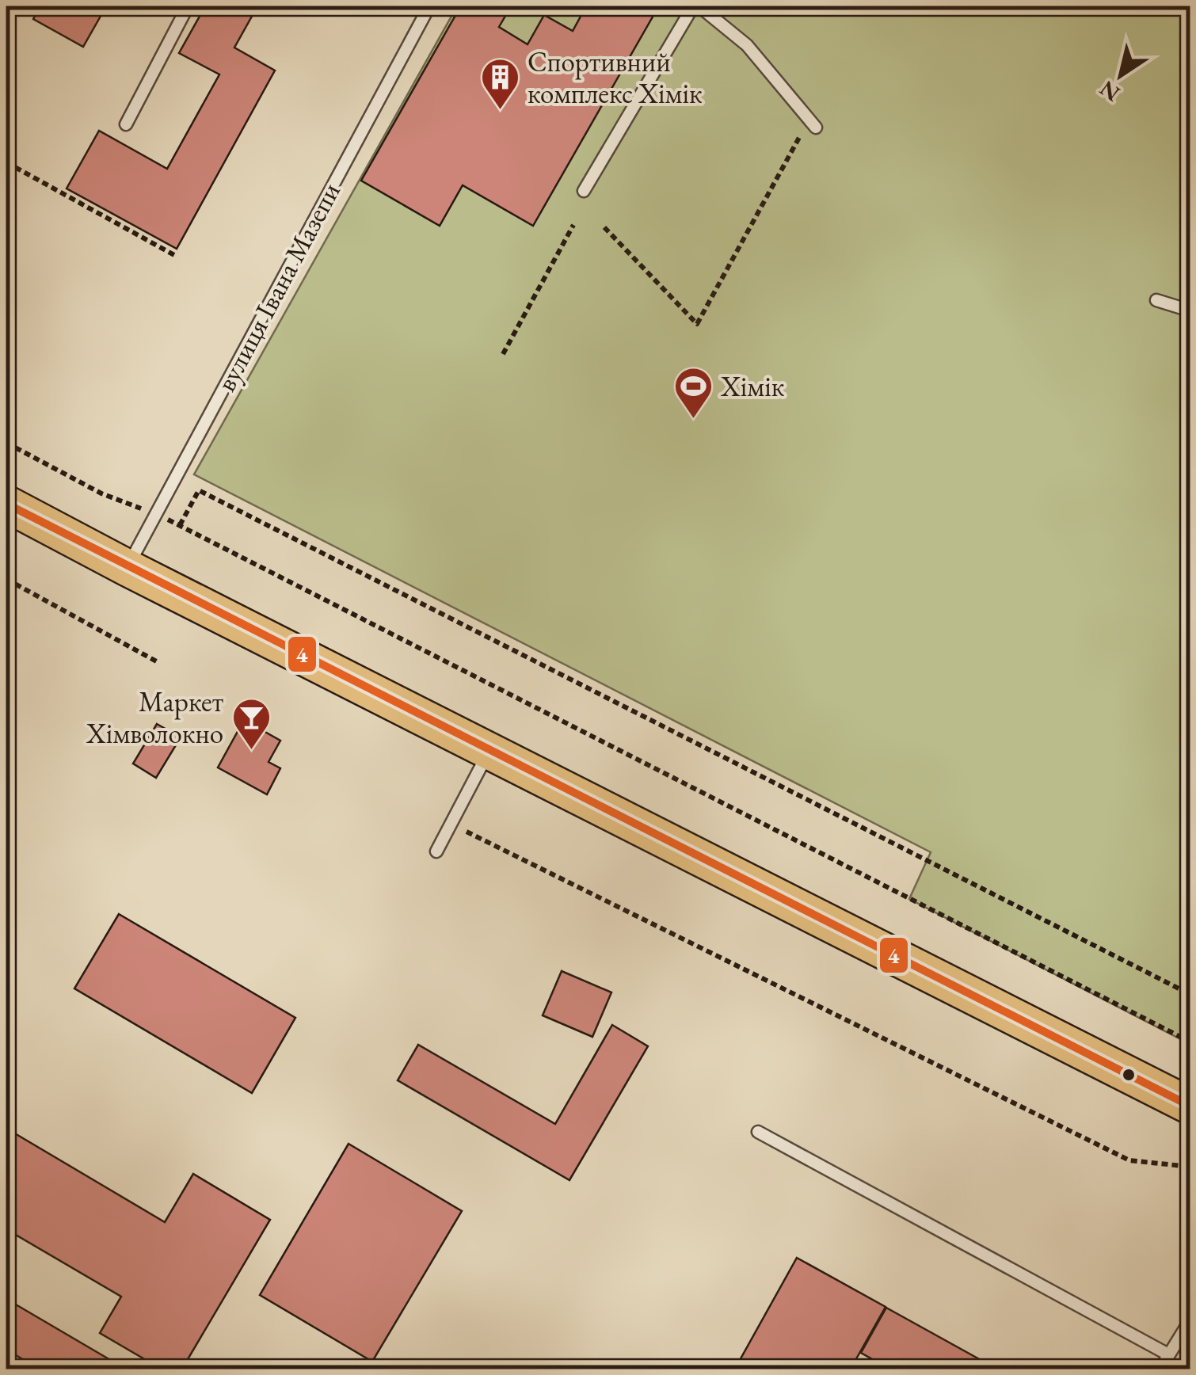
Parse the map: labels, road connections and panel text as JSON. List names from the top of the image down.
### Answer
{
  "streets": {
    "lane": ["вулиця Івана Мазепи"]
  },
  "places": {
    "building": ["Спортивний комплекс Хімік"],
    "sports": ["Хімік"],
    "bar": ["Маркет Хімволокно"]
  },
  "lines": ["transit line 4"],
  "north": "bottom left"
}
